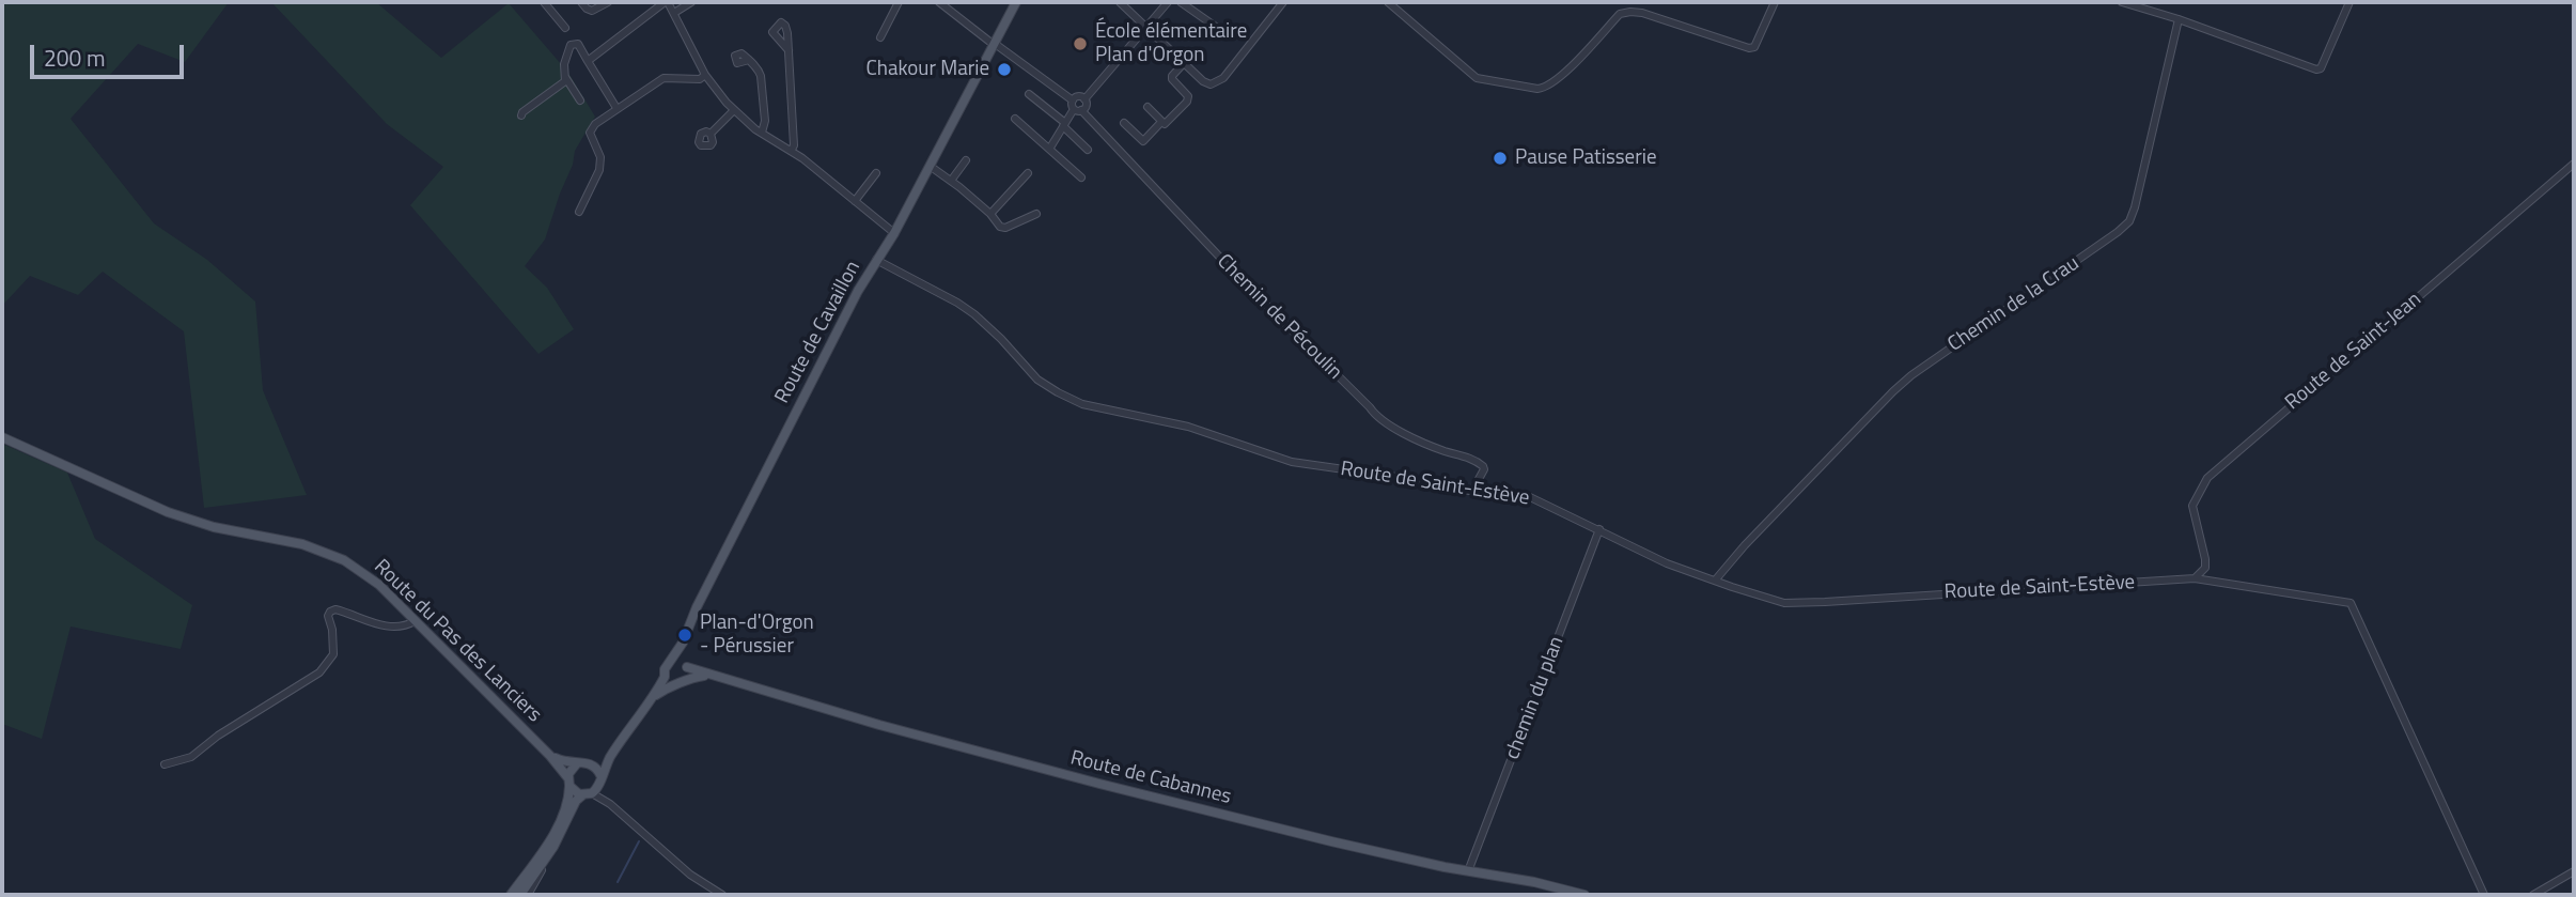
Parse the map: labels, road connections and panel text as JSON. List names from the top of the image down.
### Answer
{
  "streets": {
    "main road": ["Route de Cavaillon", "Route du Pas des Lanciers", "Route de Cabannes"],
    "street": [
      "Chemin de la Crau",
      "Chemin de Pécoulin",
      "Route de Saint-Jean",
      "Route de Saint-Estève",
      "chemin du plan"
    ]
  },
  "crossings": [
    ["Chemin de la Crau", "Route de Saint-Estève"],
    ["Chemin de Pécoulin", "Route de Cavaillon"],
    ["Chemin de Pécoulin", "Route de Saint-Estève"],
    ["Route de Cavaillon", "Route de Saint-Estève"],
    ["Route de Cavaillon", "Route de Cabannes"],
    ["Route de Saint-Jean", "Route de Saint-Estève"],
    ["Route de Saint-Estève", "chemin du plan"],
    ["chemin du plan", "Route de Cabannes"]
  ],
  "places": [
    "École élémentaire Plan d'Orgon",
    "Chakour Marie",
    "Pause Patisserie",
    "Plan-d'Orgon - Pérussier"
  ],
  "scale_bar": "200 m"
}
